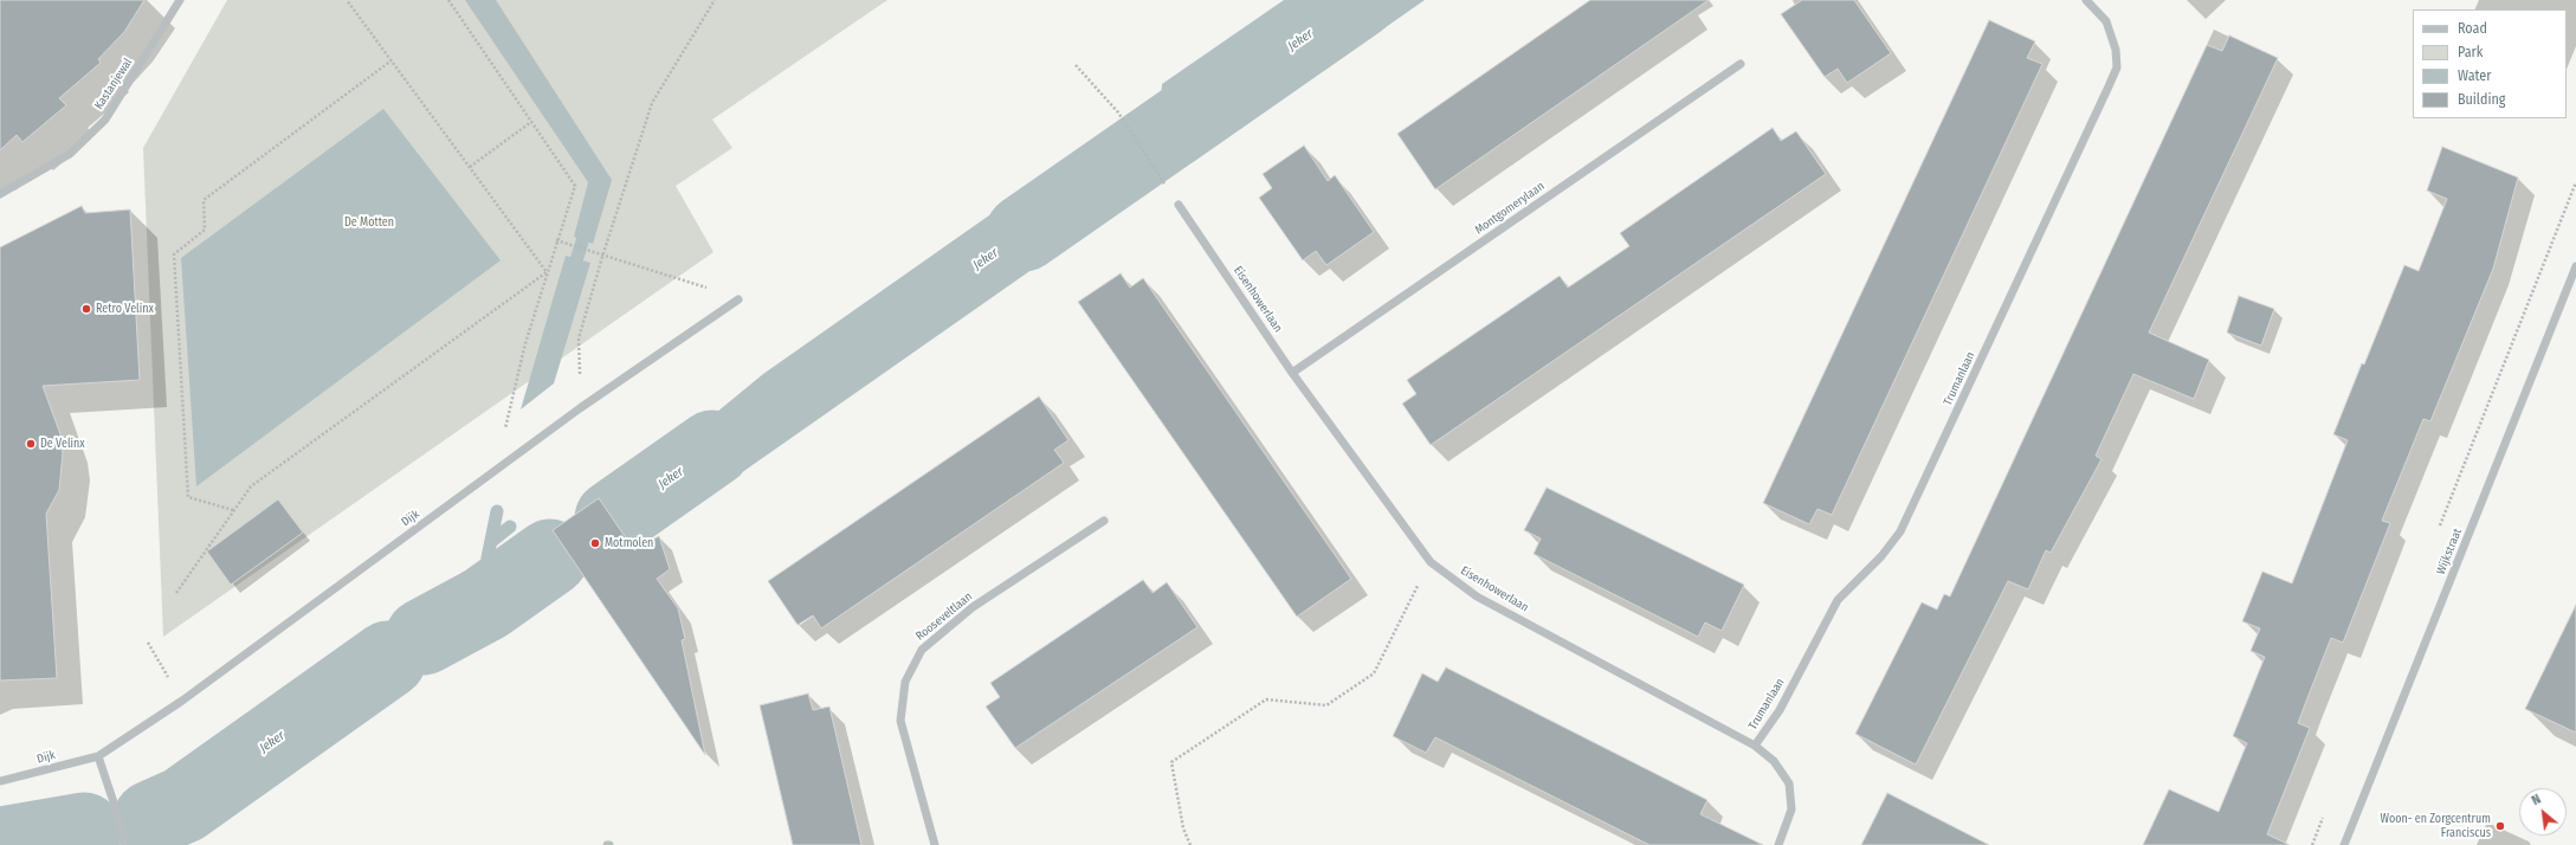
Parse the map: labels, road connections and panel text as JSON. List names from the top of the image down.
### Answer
{
  "streets": {
    "street": [
      "Kastanjewal",
      "Montgomerylaan",
      "Eisenhowerlaan",
      "Trumanlaan",
      "Dijk",
      "Wijkstraat",
      "Rooseveltlaan"
    ]
  },
  "crossings": [
    ["Montgomerylaan", "Eisenhowerlaan"],
    ["Eisenhowerlaan", "Trumanlaan"]
  ],
  "water": ["Jeker"],
  "parks": ["De Motten"],
  "places": [
    "Retro Velinx",
    "De Velinx",
    "Motmolen",
    "Woon- en Zorgcentrum Franciscus"
  ],
  "legend": [
    "Road",
    "Park",
    "Water",
    "Building"
  ],
  "north": "top left"
}
